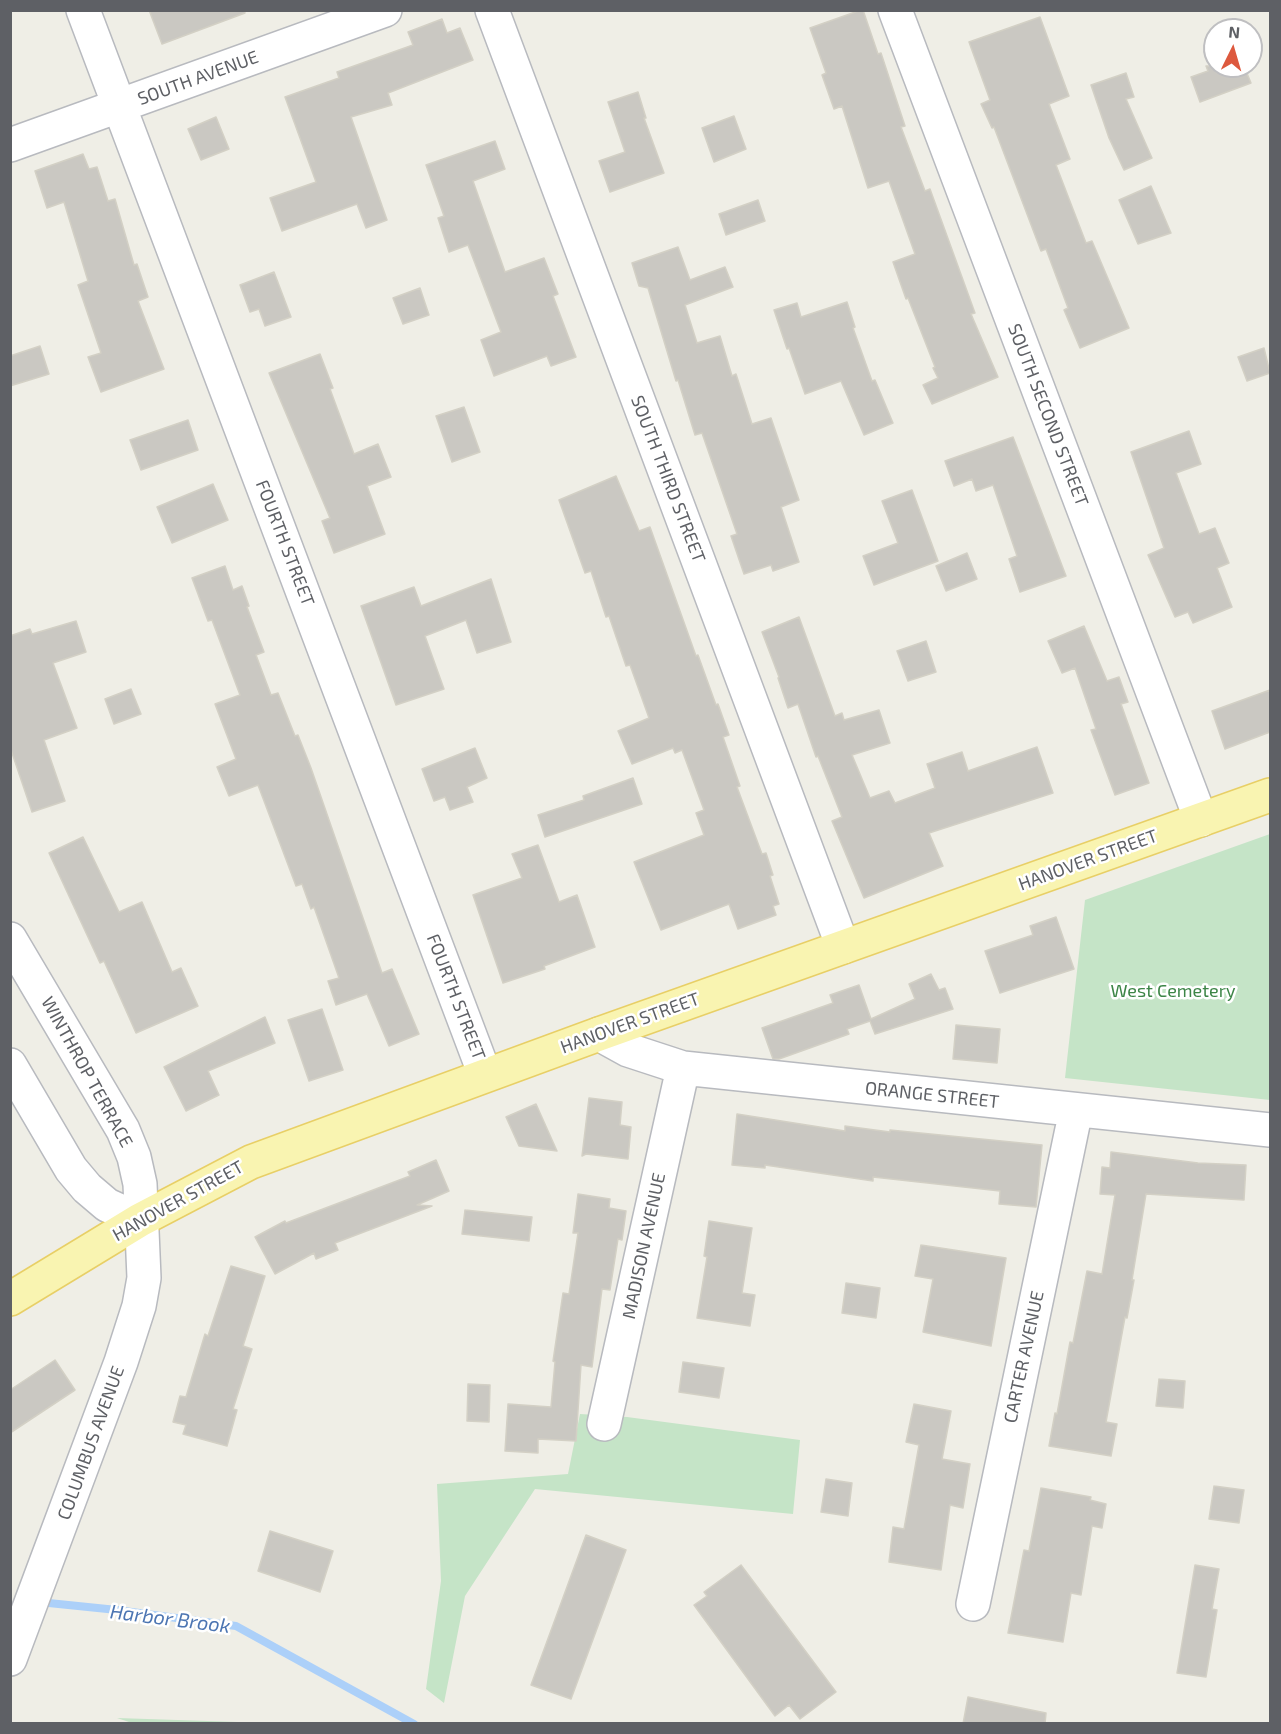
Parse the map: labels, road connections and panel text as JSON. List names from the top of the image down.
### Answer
{
  "streets": {
    "main road": ["HANOVER STREET"],
    "street": [
      "SOUTH AVENUE",
      "SOUTH SECOND STREET",
      "SOUTH THIRD STREET",
      "FOURTH STREET",
      "WINTHROP TERRACE",
      "ORANGE STREET",
      "MADISON AVENUE",
      "CARTER AVENUE",
      "COLUMBUS AVENUE"
    ]
  },
  "crossings": [
    ["SOUTH AVENUE", "FOURTH STREET"],
    ["SOUTH SECOND STREET", "HANOVER STREET"],
    ["SOUTH THIRD STREET", "HANOVER STREET"],
    ["FOURTH STREET", "HANOVER STREET"],
    ["HANOVER STREET", "WINTHROP TERRACE"],
    ["HANOVER STREET", "ORANGE STREET"],
    ["HANOVER STREET", "COLUMBUS AVENUE"],
    ["WINTHROP TERRACE", "COLUMBUS AVENUE"],
    ["ORANGE STREET", "MADISON AVENUE"],
    ["ORANGE STREET", "CARTER AVENUE"]
  ],
  "water": ["Harbor Brook"],
  "parks": ["West Cemetery"],
  "north": "top"
}
